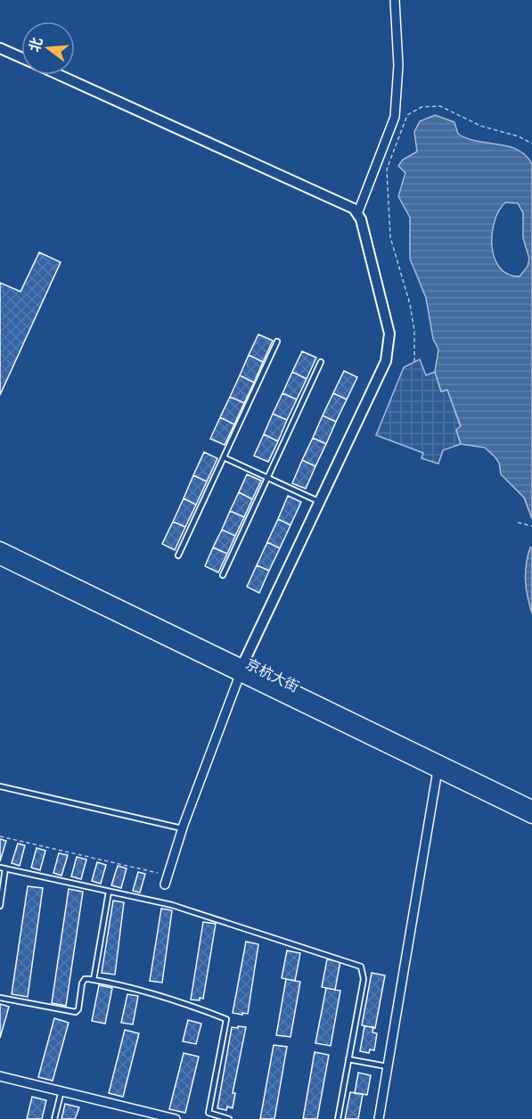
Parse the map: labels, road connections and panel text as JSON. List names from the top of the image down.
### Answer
{
  "streets": {
    "main road": ["京杭大街"]
  },
  "north": "left"
}
